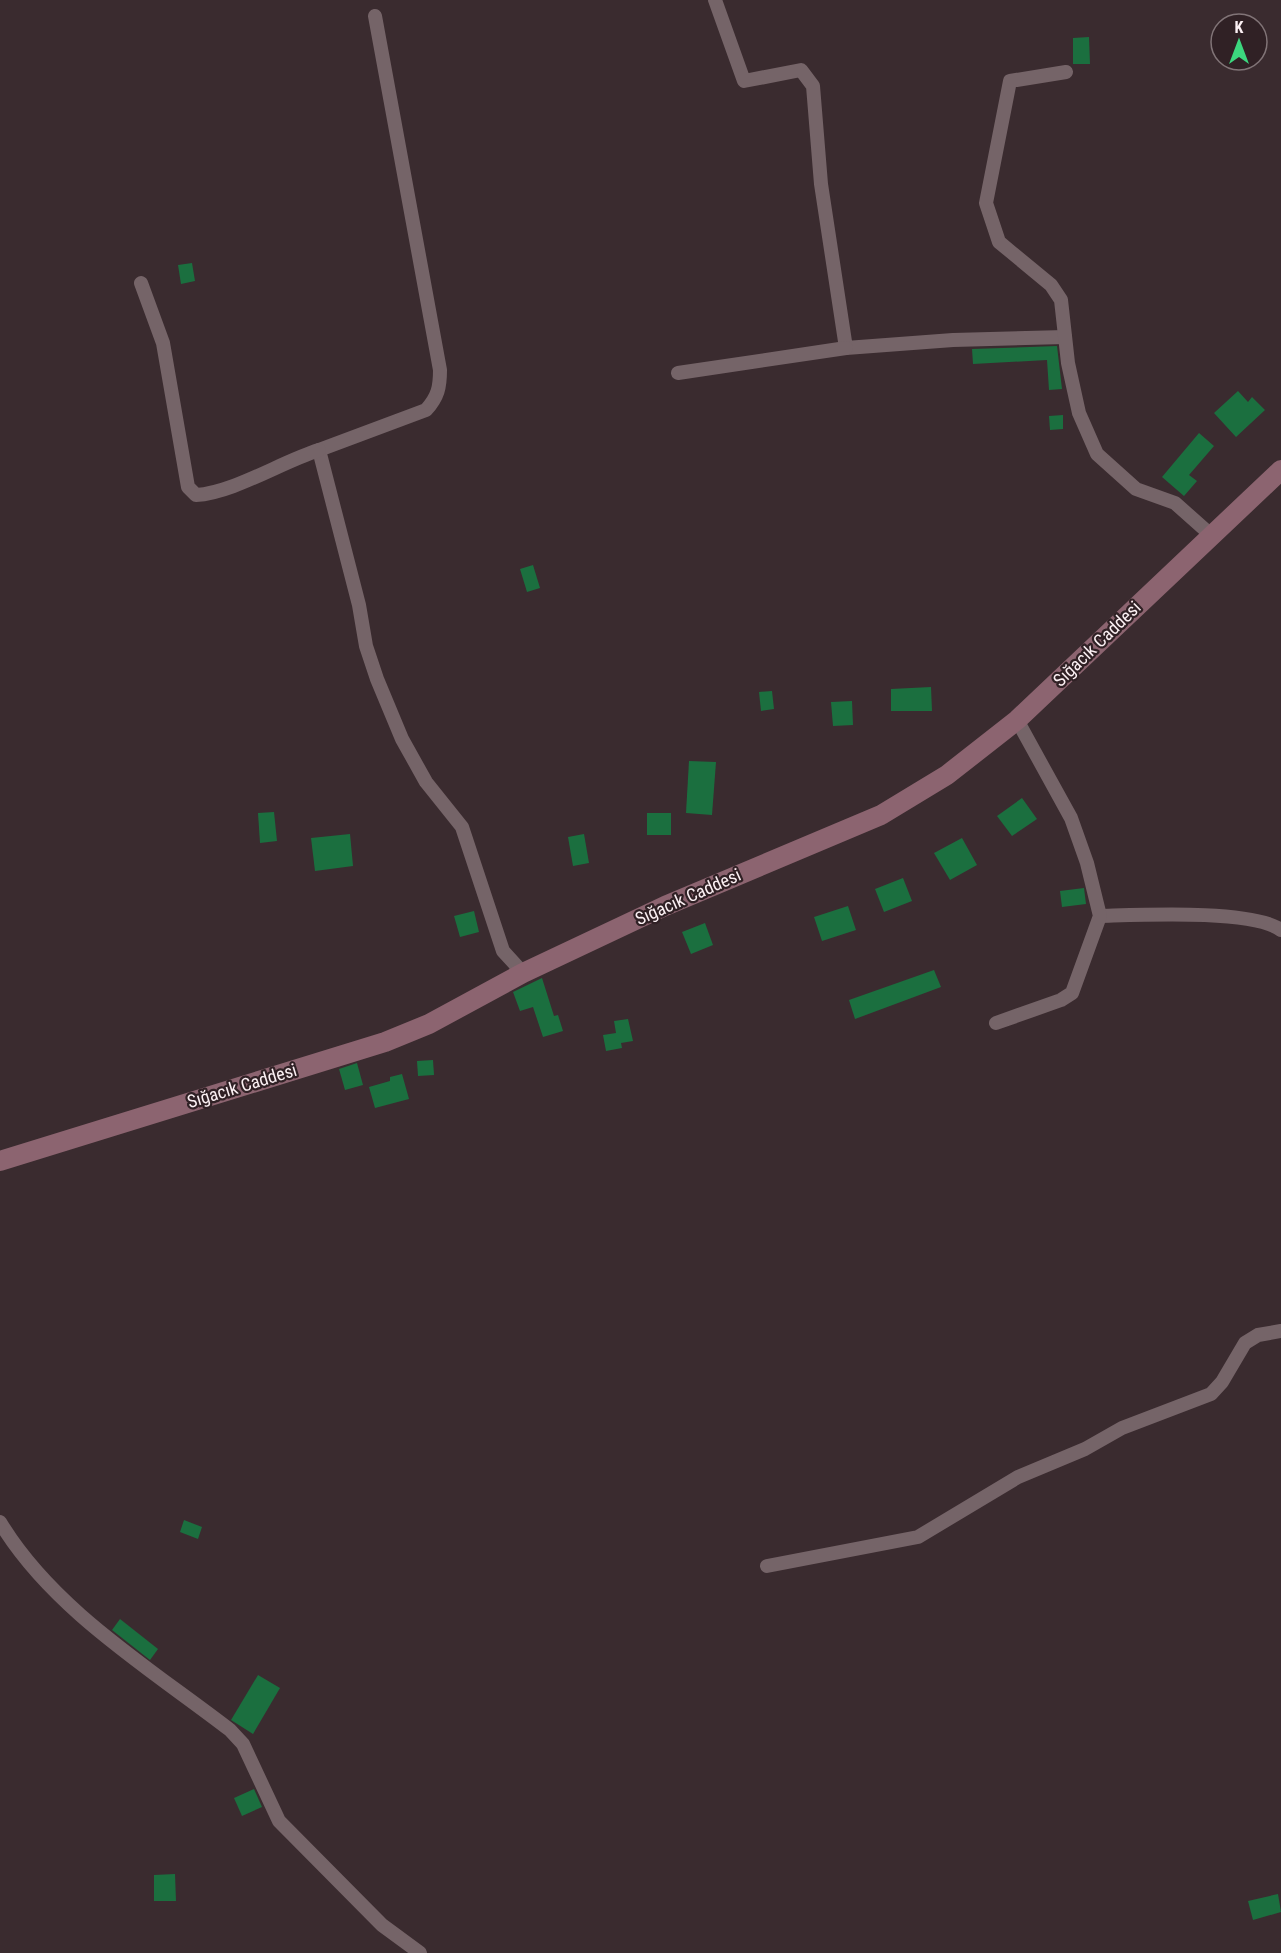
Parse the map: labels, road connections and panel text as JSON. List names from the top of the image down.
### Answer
{
  "streets": {
    "main road": ["Sığacık Caddesi"]
  },
  "north": "top"
}
